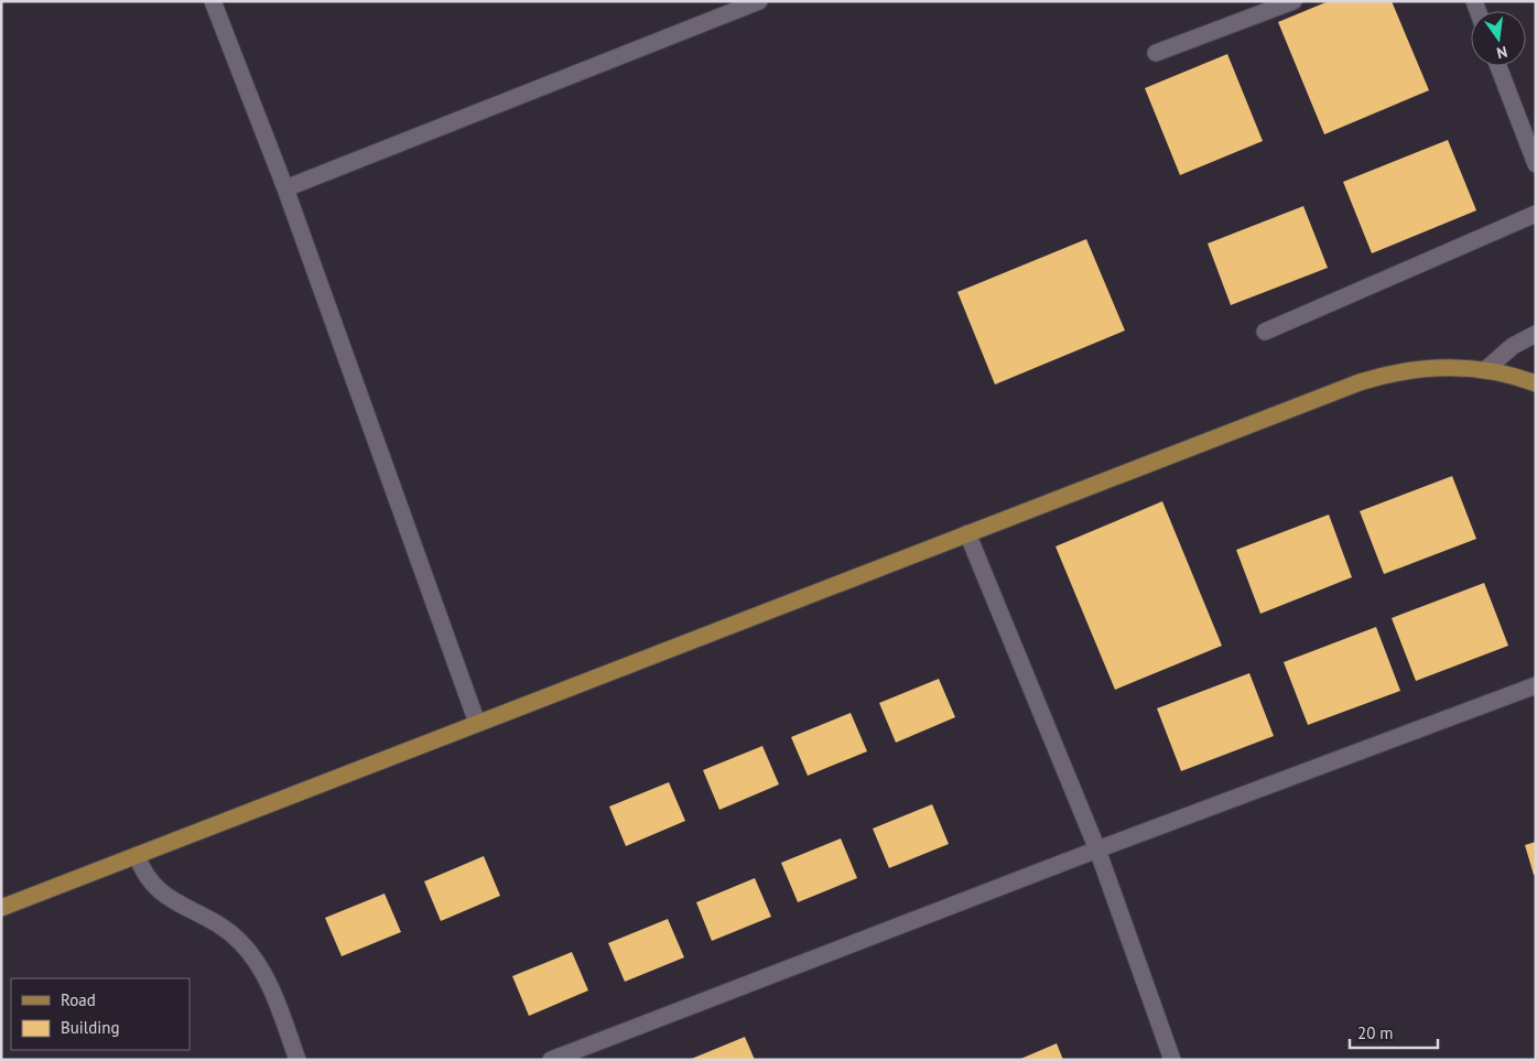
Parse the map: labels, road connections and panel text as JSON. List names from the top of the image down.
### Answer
{
  "legend": ["Road", "Building"],
  "scale_bar": "20 m",
  "north": "bottom"
}
